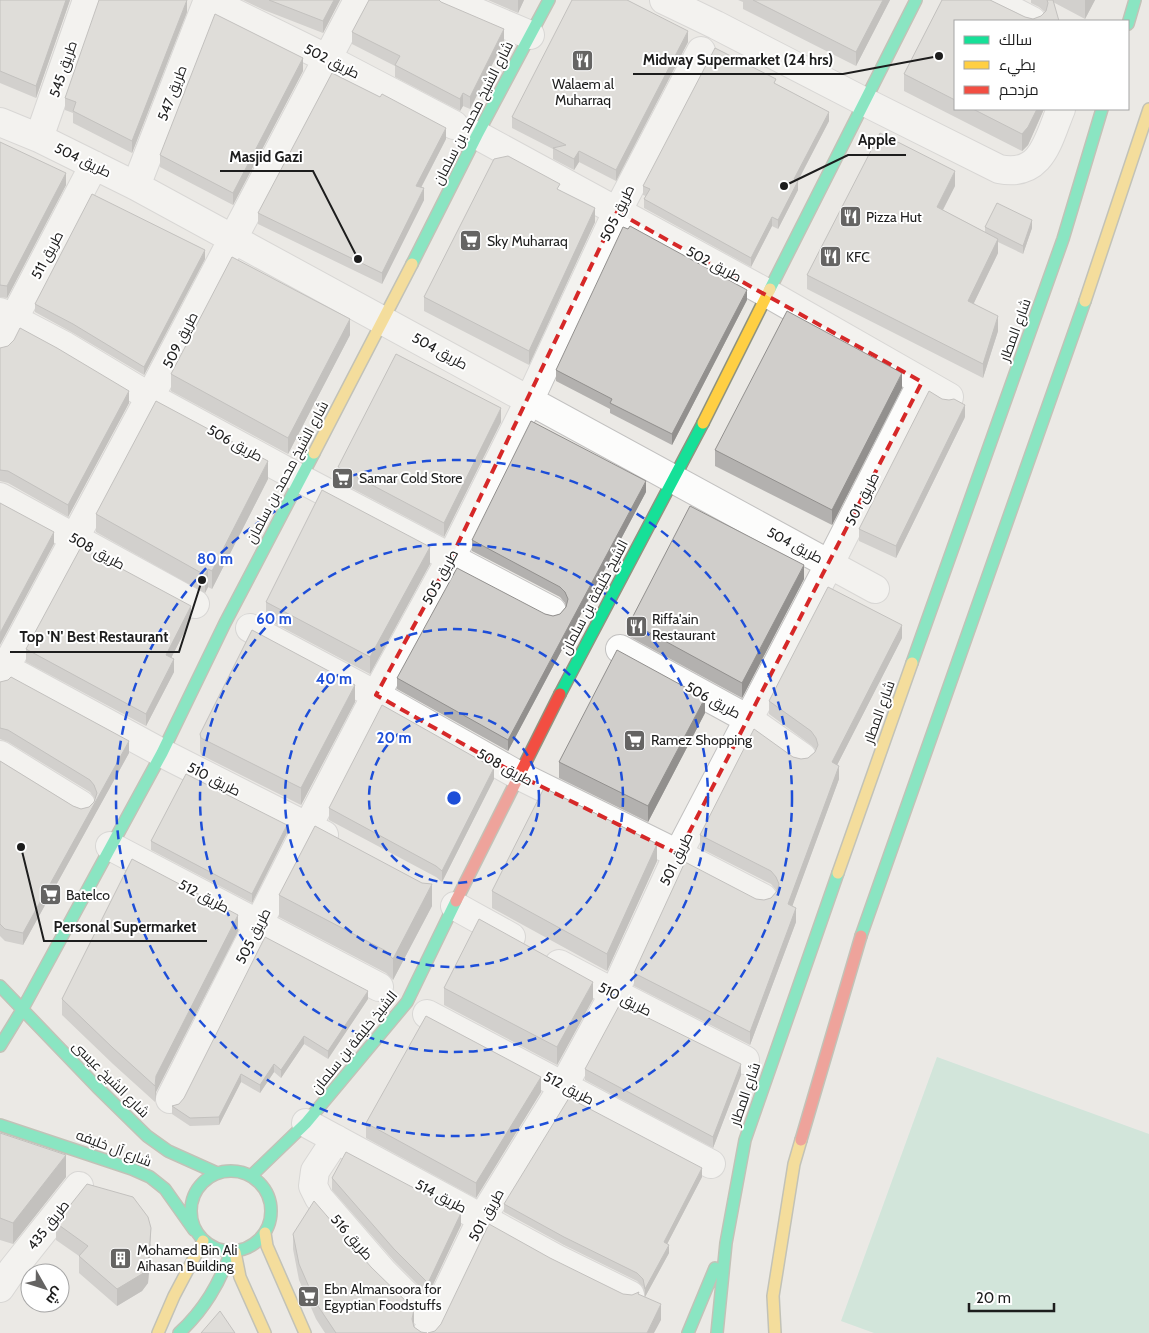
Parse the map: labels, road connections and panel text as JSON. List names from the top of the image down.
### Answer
{
  "streets": {
    "street": [
      "طريق 502",
      "طريق 545",
      "طريق 547",
      "شارع الشيخ محمد بن سلمان",
      "طريق 504",
      "طريق 505",
      "طريق 511",
      "شارع المطار",
      "طريق 509",
      "طريق 506",
      "طريق 501",
      "طريق 508",
      "الشيخ خليفة بن سلمان",
      "طريق 510",
      "طريق 512",
      "شارع الشيخ عيسى",
      "شارع آل خليفه",
      "طريق 514",
      "طريق 435",
      "طريق 516"
    ]
  },
  "crossings": [
    ["طريق 502", "طريق 547"],
    ["طريق 502", "شارع الشيخ محمد بن سلمان"],
    ["طريق 502", "طريق 505"],
    ["طريق 502", "طريق 509"],
    ["طريق 502", "طريق 501"],
    ["طريق 502", "الشيخ خليفة بن سلمان"],
    ["طريق 545", "طريق 504"],
    ["طريق 547", "طريق 504"],
    ["شارع الشيخ محمد بن سلمان", "طريق 504"],
    ["شارع الشيخ محمد بن سلمان", "طريق 506"],
    ["شارع الشيخ محمد بن سلمان", "طريق 510"],
    ["شارع الشيخ محمد بن سلمان", "طريق 512"],
    ["شارع الشيخ محمد بن سلمان", "شارع الشيخ عيسى"],
    ["طريق 504", "طريق 505"],
    ["طريق 504", "طريق 511"],
    ["طريق 504", "طريق 509"],
    ["طريق 504", "طريق 501"],
    ["طريق 504", "الشيخ خليفة بن سلمان"],
    ["طريق 505", "طريق 506"],
    ["طريق 505", "طريق 508"],
    ["طريق 505", "طريق 510"],
    ["طريق 505", "طريق 512"],
    ["طريق 511", "طريق 506"],
    ["طريق 509", "طريق 506"],
    ["طريق 509", "طريق 508"],
    ["طريق 509", "طريق 510"],
    ["طريق 506", "طريق 501"],
    ["طريق 501", "طريق 508"],
    ["طريق 501", "طريق 510"],
    ["طريق 501", "طريق 512"],
    ["طريق 501", "طريق 514"],
    ["طريق 501", "طريق 516"],
    ["طريق 508", "الشيخ خليفة بن سلمان"],
    ["الشيخ خليفة بن سلمان", "طريق 510"],
    ["الشيخ خليفة بن سلمان", "شارع الشيخ عيسى"],
    ["الشيخ خليفة بن سلمان", "شارع آل خليفه"],
    ["الشيخ خليفة بن سلمان", "طريق 514"],
    ["شارع الشيخ عيسى", "شارع آل خليفه"],
    ["طريق 514", "طريق 516"]
  ],
  "places": {
    "other": [
      "Midway Supermarket (24 hrs)",
      "Apple",
      "Masjid Gazi",
      "Top 'N' Best Restaurant",
      "Personal Supermarket"
    ],
    "restaurant": [
      "Walaem al Muharraq",
      "Pizza Hut",
      "KFC",
      "Riffa'ain Restaurant"
    ],
    "supermarket": [
      "Sky Muharraq",
      "Samar Cold Store",
      "Ramez Shopping",
      "Batelco",
      "Ebn Almansoora for Egyptian Foodstuffs"
    ],
    "building": ["Mohamed Bin Ali Aihasan Building"]
  },
  "legend": ["سالك", "بطيء", "مزدحم"],
  "scale_bar": "20 m",
  "north": "bottom right",
  "rings": [
    "80 m",
    "60 m",
    "40 m",
    "20 m"
  ]
}
